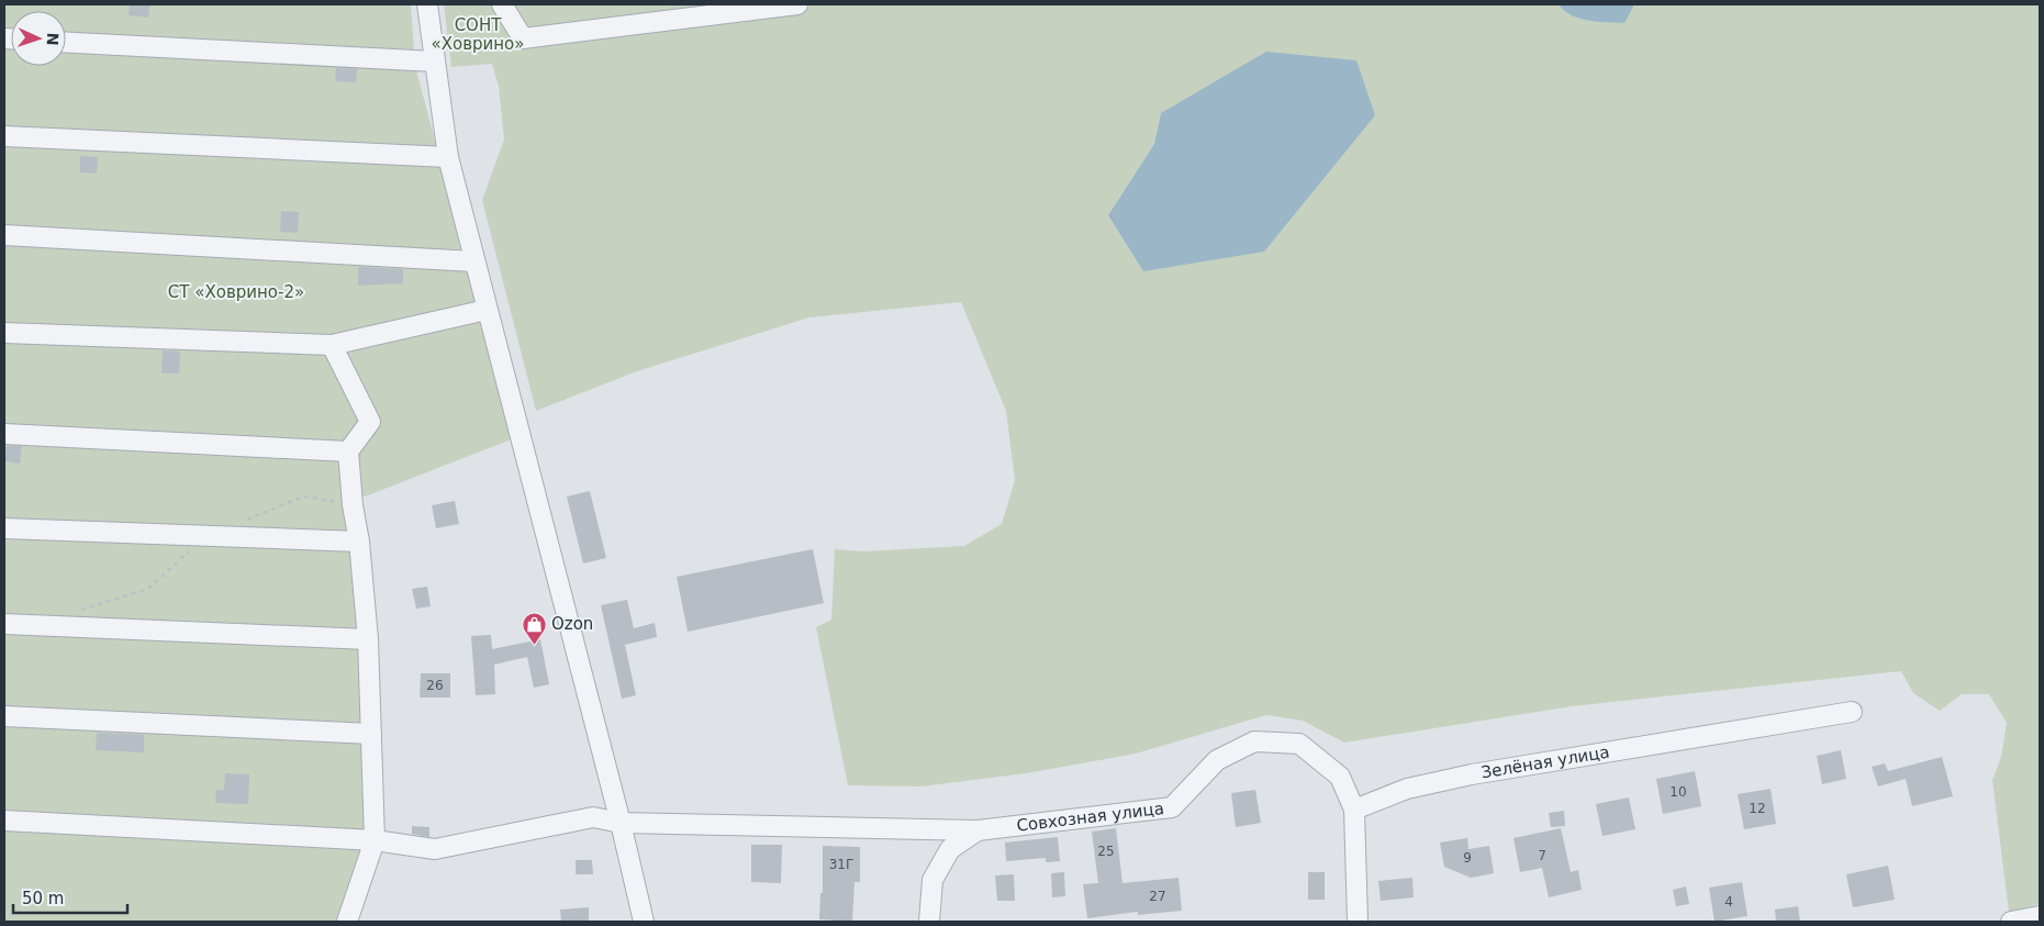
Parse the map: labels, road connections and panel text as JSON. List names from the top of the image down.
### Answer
{
  "streets": {
    "street": ["Зелёная улица", "Совхозная улица"]
  },
  "crossings": [
    ["Зелёная улица", "Совхозная улица"]
  ],
  "parks": ["СОНТ «Ховрино»", "СТ «Ховрино-2»"],
  "places": {
    "shop": ["Ozon"]
  },
  "house_numbers": [
    "26",
    "10",
    "12",
    "25",
    "7",
    "9",
    "31Г",
    "27",
    "4"
  ],
  "scale_bar": "50 m",
  "north": "right"
}
